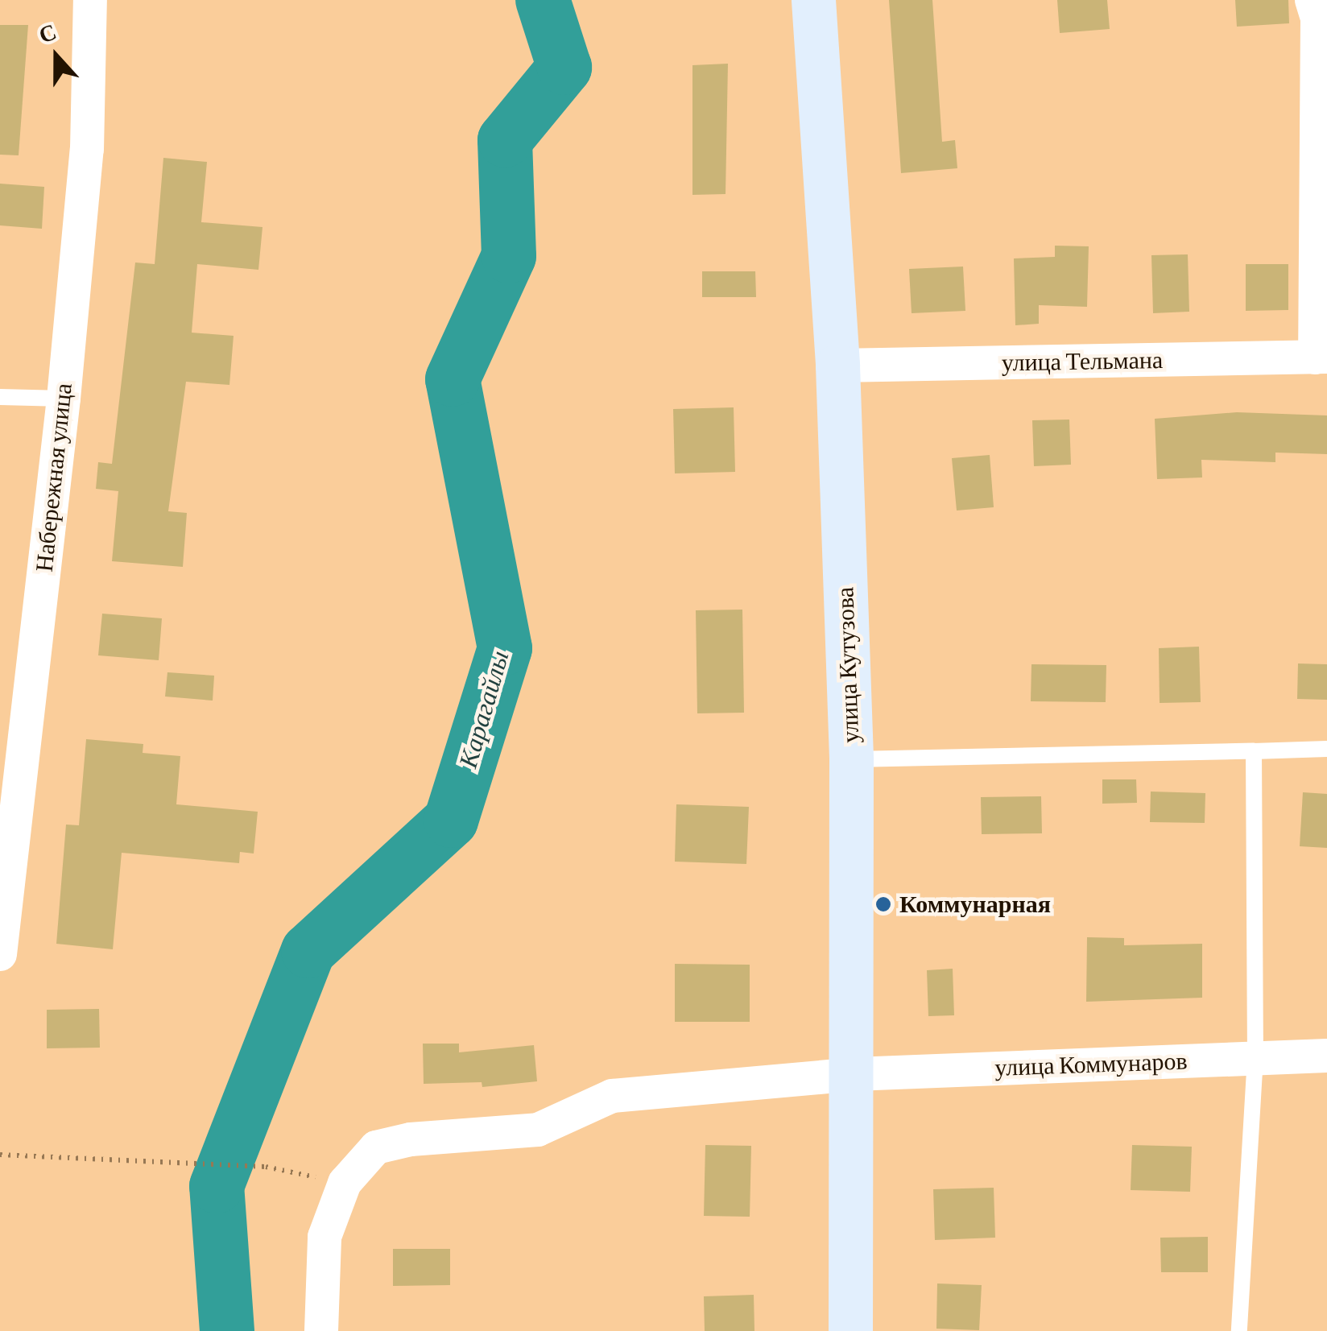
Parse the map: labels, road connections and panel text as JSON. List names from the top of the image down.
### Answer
{
  "streets": {
    "main road": ["улица Кутузова"],
    "street": ["улица Тельмана", "Набережная улица", "улица Коммунаров"]
  },
  "crossings": [
    ["улица Тельмана", "улица Кутузова"],
    ["улица Кутузова", "улица Коммунаров"]
  ],
  "water": ["Карагайлы"],
  "places": ["Коммунарная"],
  "north": "top"
}
